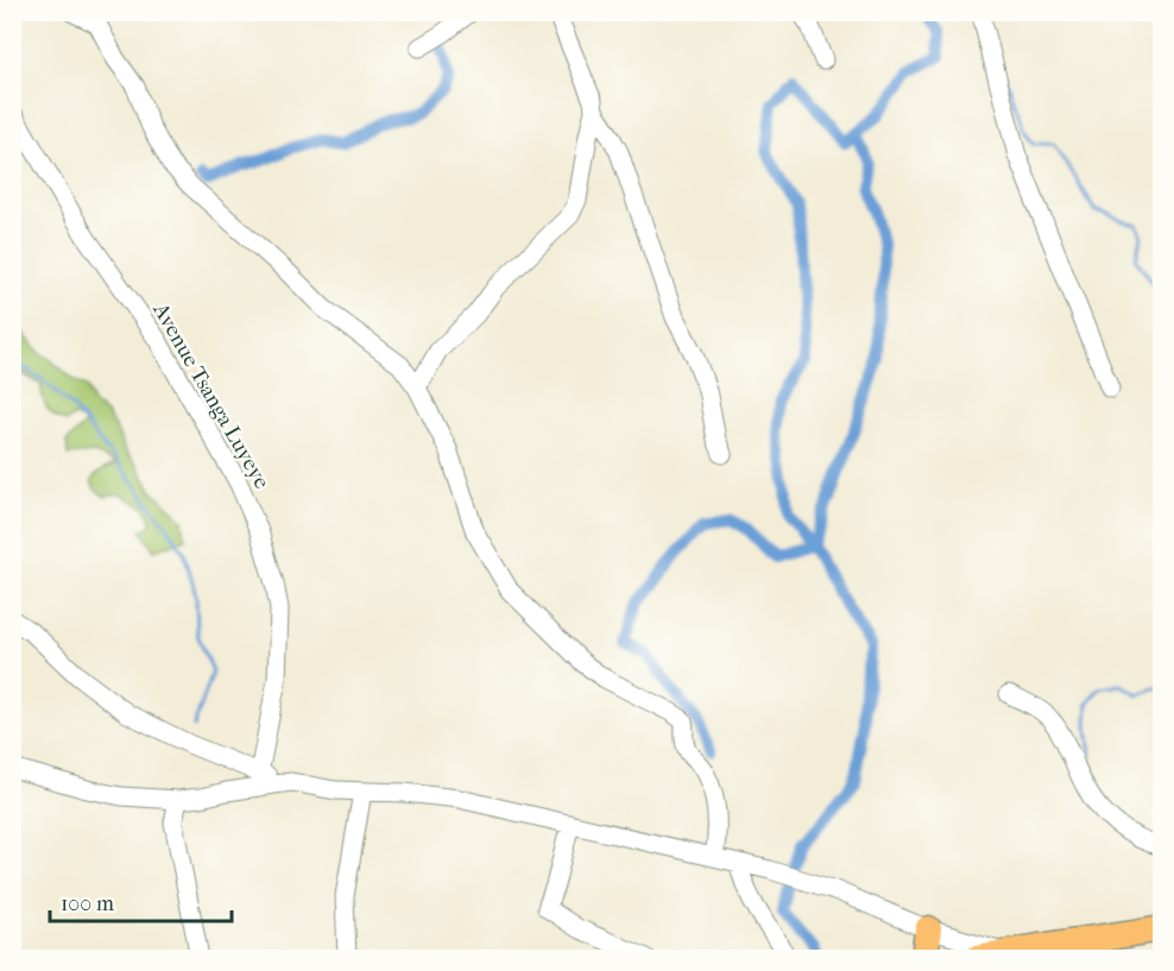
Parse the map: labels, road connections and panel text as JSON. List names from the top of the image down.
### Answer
{
  "streets": {
    "street": ["Avenue Tsanga Luyeye"]
  },
  "scale_bar": "100 m"
}
